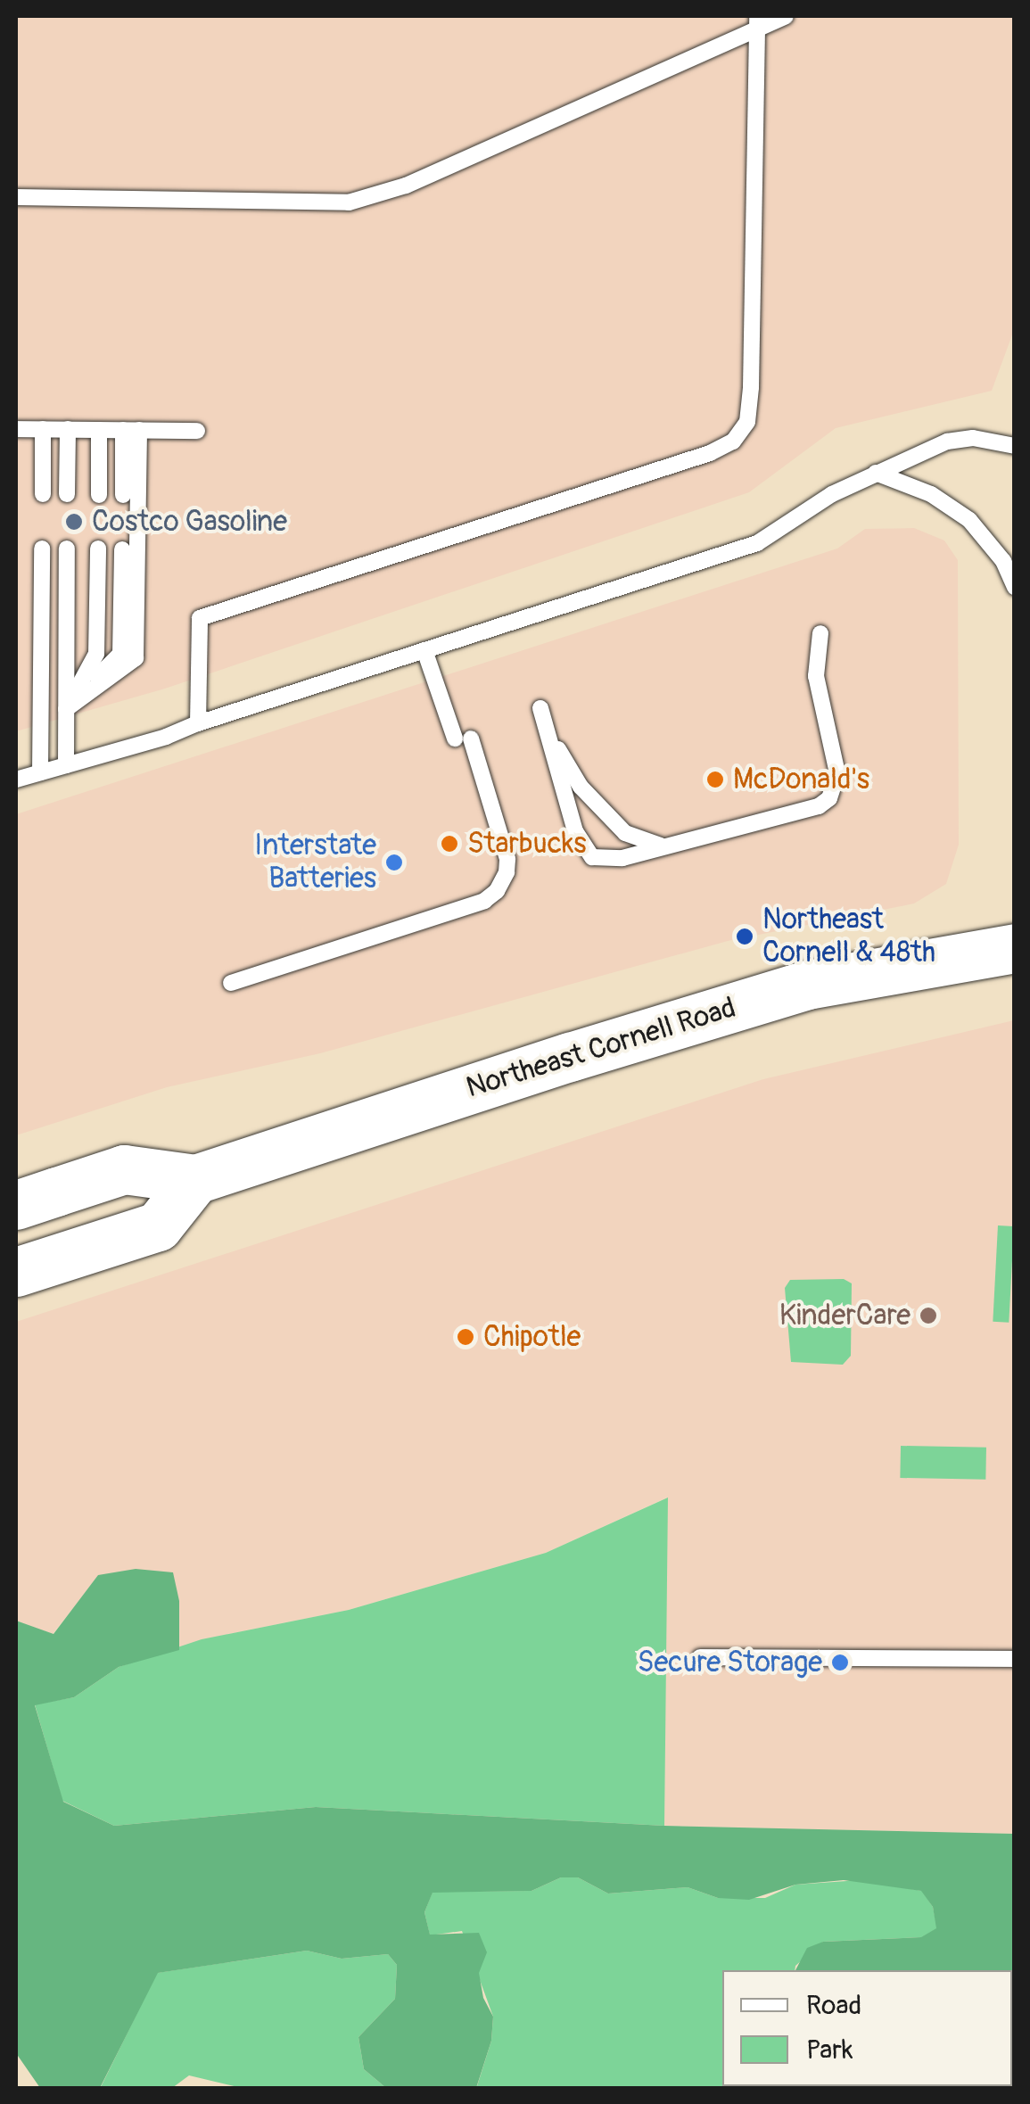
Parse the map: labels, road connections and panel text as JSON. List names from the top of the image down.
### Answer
{
  "streets": {
    "main road": ["Northeast Cornell Road"]
  },
  "places": [
    "Costco Gasoline",
    "McDonald's",
    "Starbucks",
    "Interstate Batteries",
    "Northeast Cornell & 48th",
    "KinderCare",
    "Chipotle",
    "Secure Storage"
  ],
  "legend": ["Road", "Park"]
}
